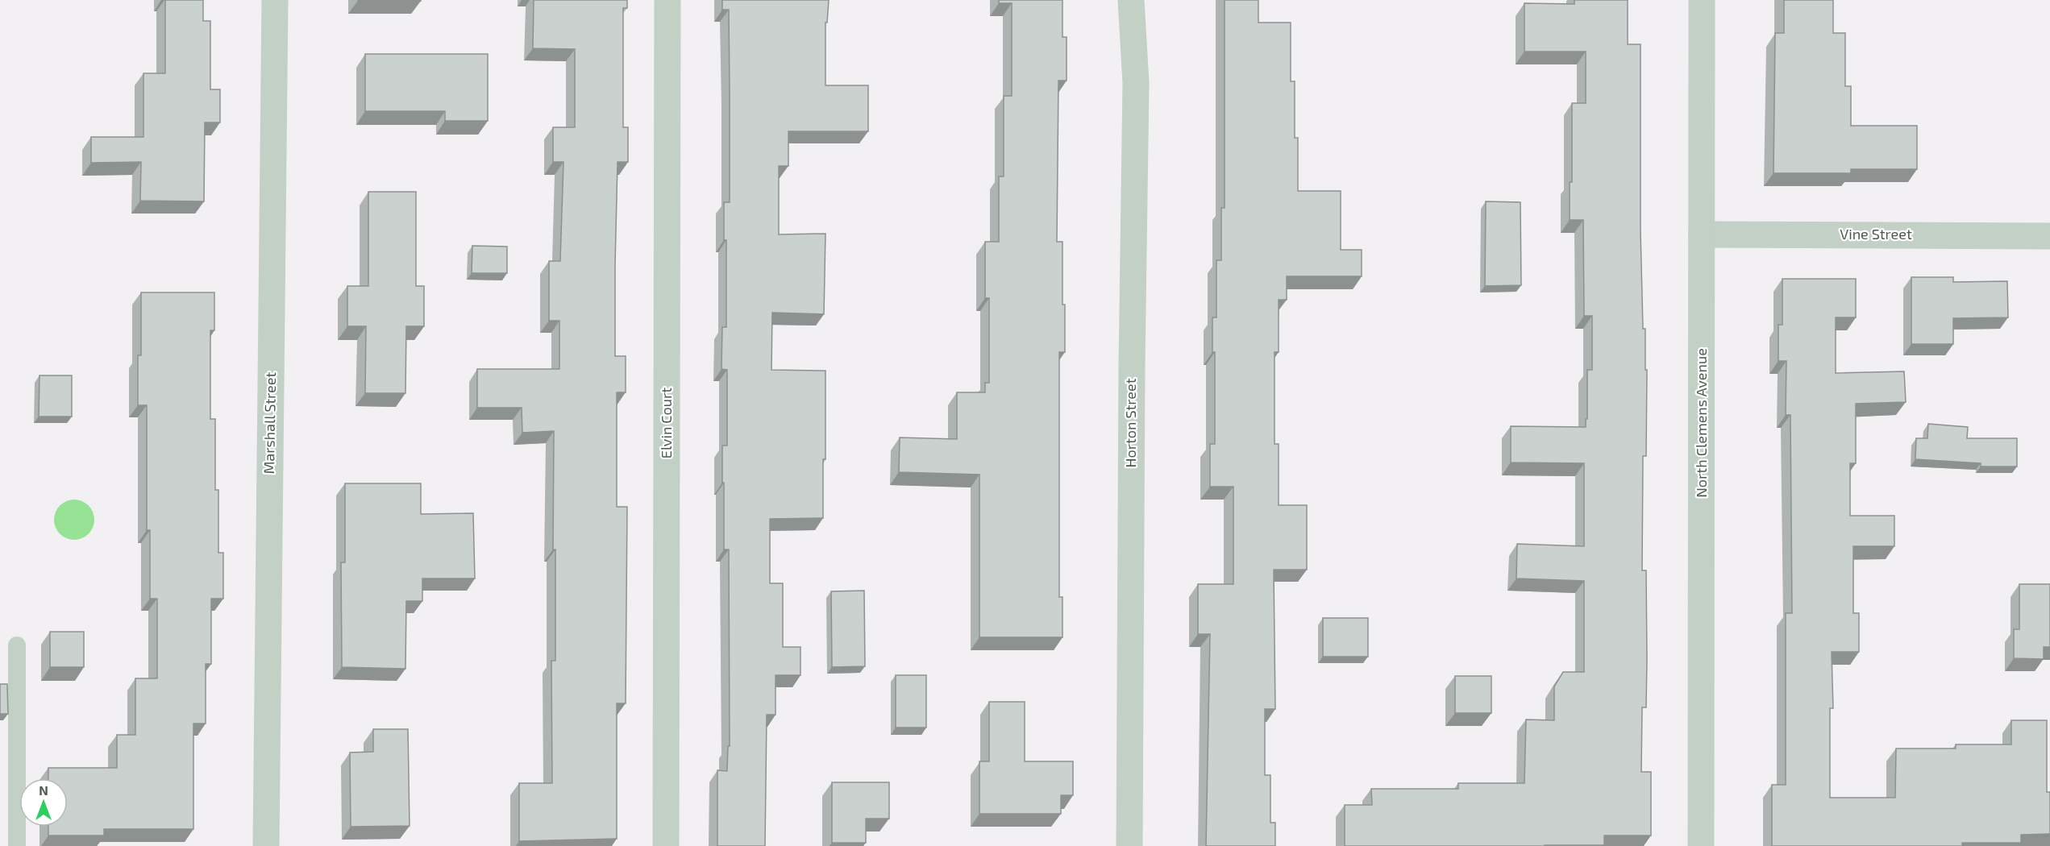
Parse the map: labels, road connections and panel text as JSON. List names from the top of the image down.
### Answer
{
  "streets": {
    "street": [
      "Vine Street",
      "Marshall Street",
      "Elvin Court",
      "Horton Street",
      "North Clemens Avenue"
    ]
  },
  "crossings": [
    ["Vine Street", "North Clemens Avenue"]
  ],
  "north": "top"
}
